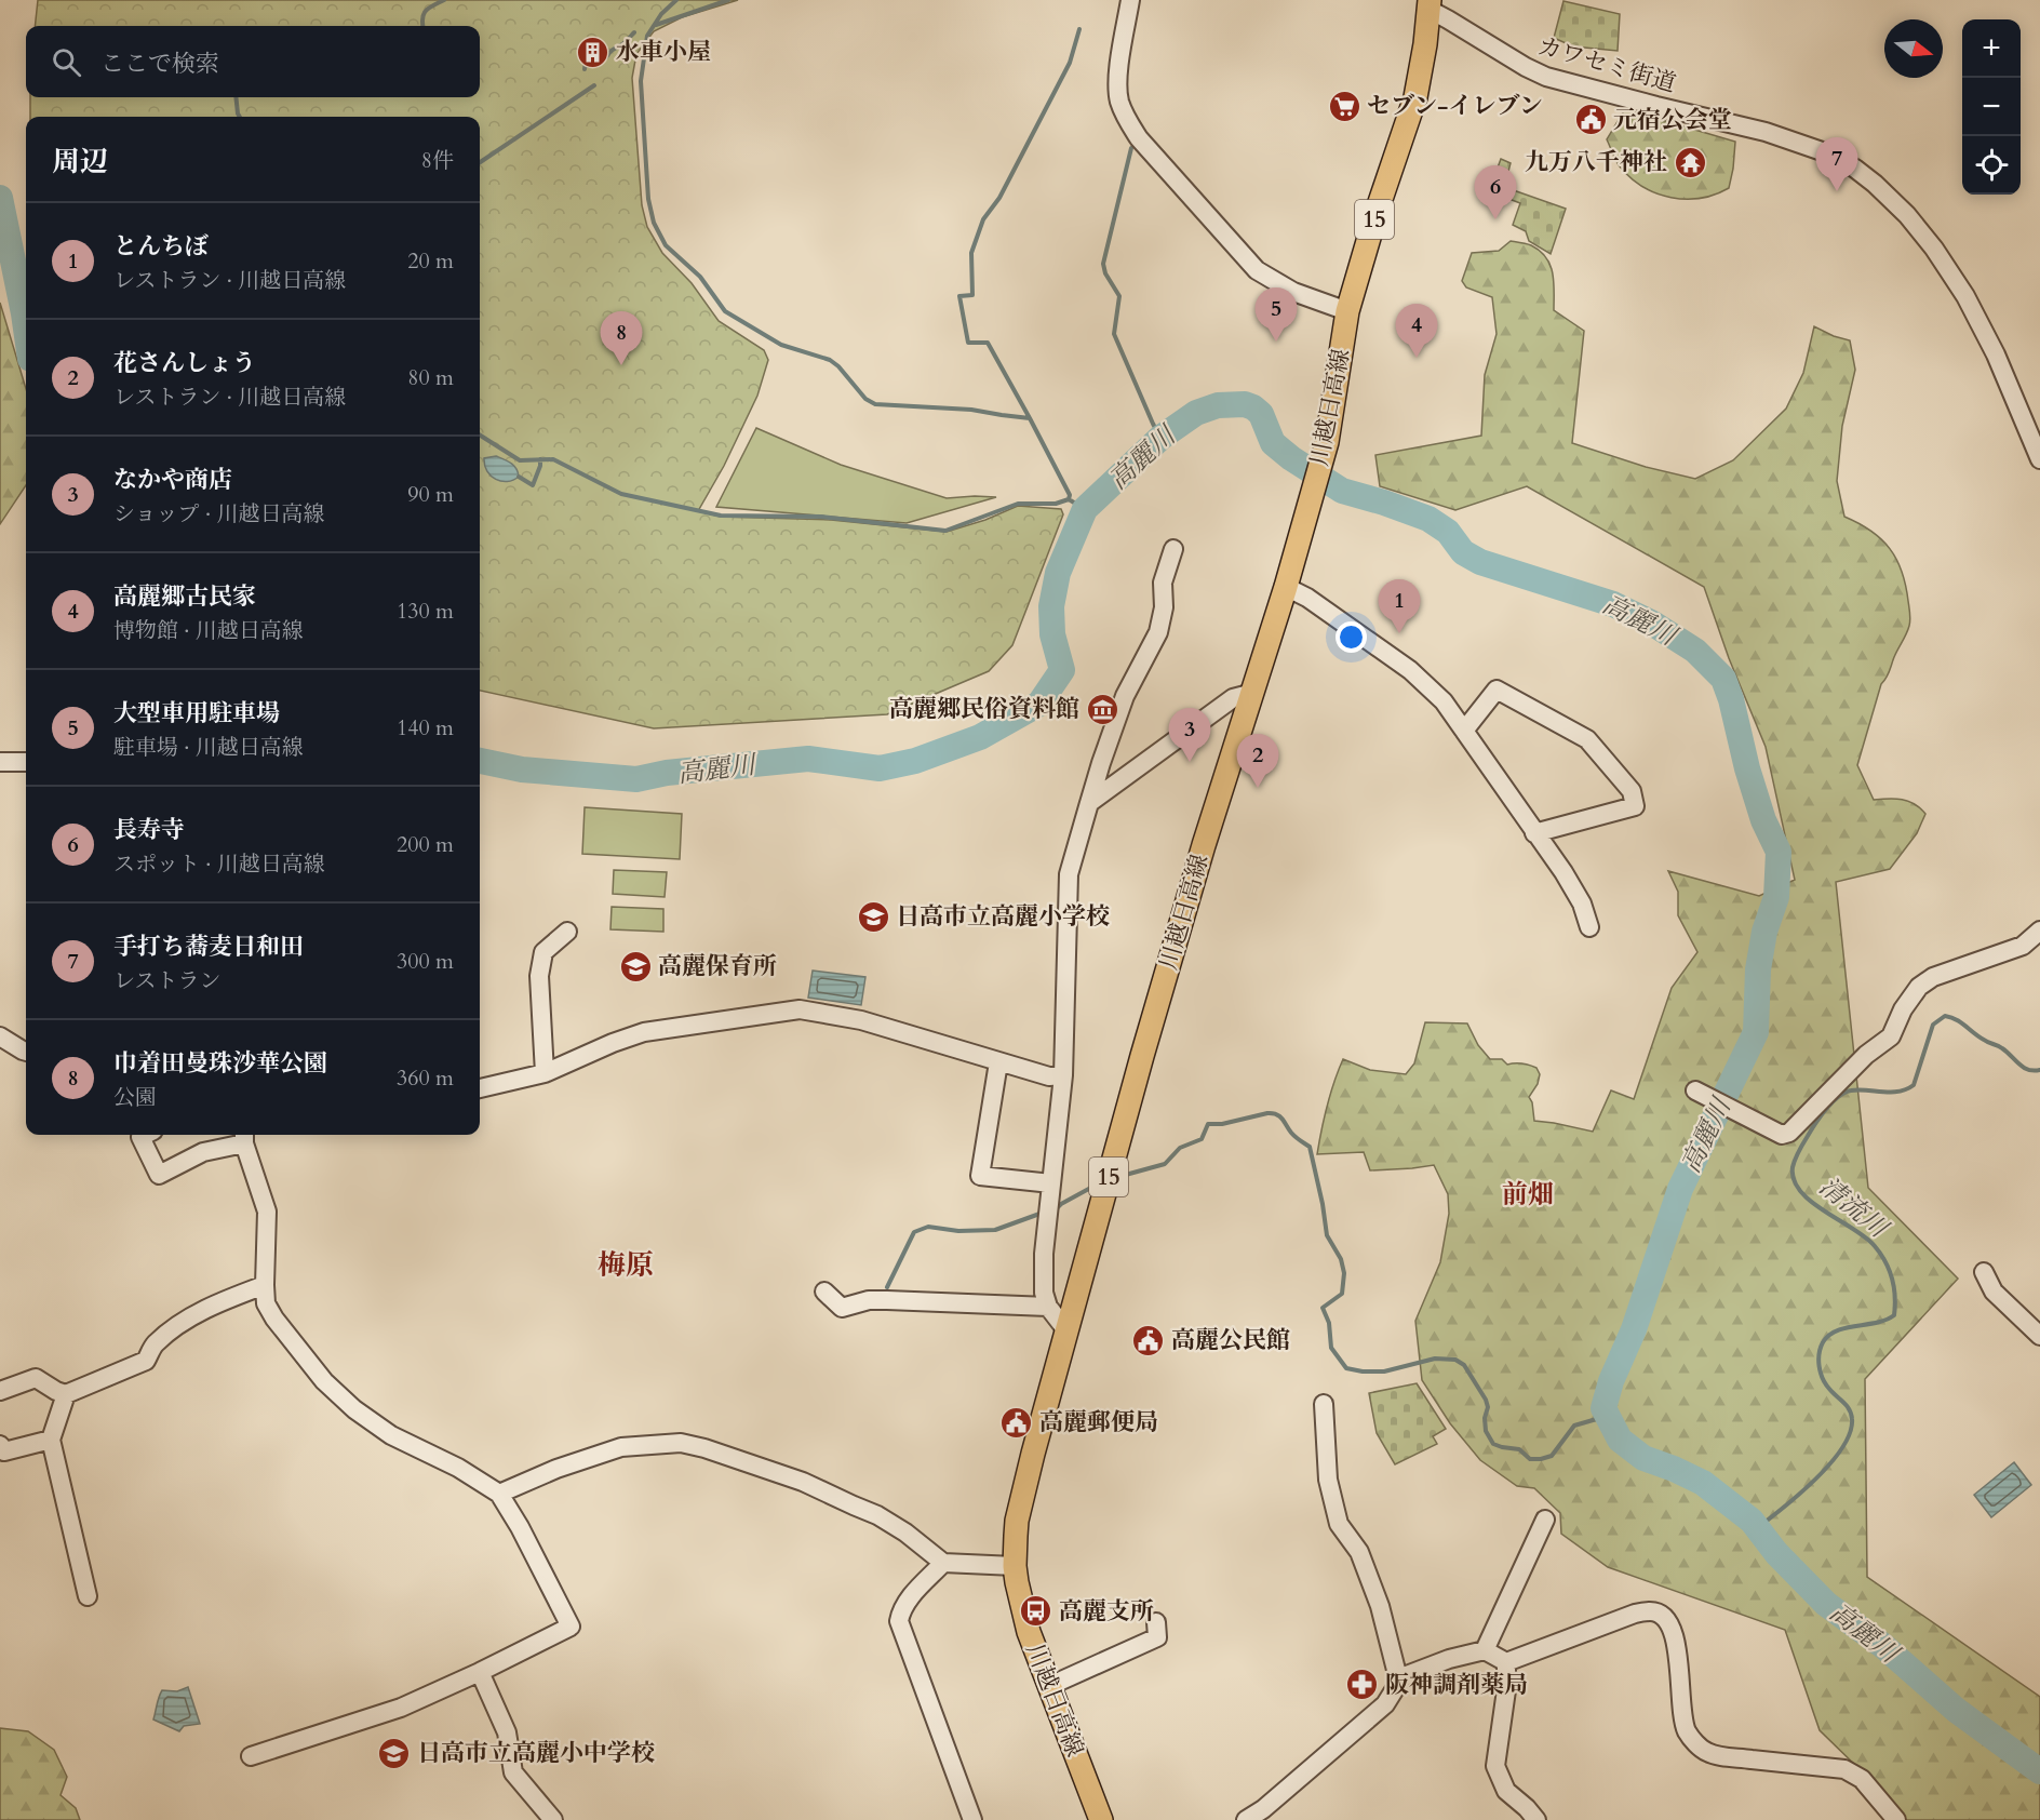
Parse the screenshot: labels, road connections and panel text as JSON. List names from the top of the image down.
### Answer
{
  "streets": {
    "main road": ["15", "川越日高線"],
    "street": ["カワセミ街道"]
  },
  "crossings": [
    ["カワセミ街道", "川越日高線"]
  ],
  "districts": ["前畑", "梅原"],
  "water": ["高麗川", "清流川"],
  "places": {
    "building": ["水車小屋"],
    "supermarket": ["セブン-イレブン"],
    "public building": ["元宿公会堂", "高麗公民館", "高麗郵便局"],
    "temple": ["九万八千神社"],
    "museum": ["高麗郷民俗資料館"],
    "school or university": ["日高市立高麗小学校", "高麗保育所", "日高市立高麗小中学校"],
    "bus stop": ["高麗支所"],
    "pharmacy": ["阪神調剤薬局"]
  },
  "north": "right",
  "page": {
    "map_buttons": ["+", "−"],
    "search": "ここで検索",
    "heading": ["周辺", "8件"],
    "pins": [
      "7",
      "6",
      "5",
      "4",
      "8",
      "1",
      "3",
      "2"
    ],
    "list": [
      {
        "mark": "1",
        "name": "とんちぼ",
        "note": "レストラン · 川越日高線",
        "value": "20 m"
      },
      {
        "mark": "2",
        "name": "花さんしょう",
        "note": "レストラン · 川越日高線",
        "value": "80 m"
      },
      {
        "mark": "3",
        "name": "なかや商店",
        "note": "ショップ · 川越日高線",
        "value": "90 m"
      },
      {
        "mark": "4",
        "name": "高麗郷古民家",
        "note": "博物館 · 川越日高線",
        "value": "130 m"
      },
      {
        "mark": "5",
        "name": "大型車用駐車場",
        "note": "駐車場 · 川越日高線",
        "value": "140 m"
      },
      {
        "mark": "6",
        "name": "長寿寺",
        "note": "スポット · 川越日高線",
        "value": "200 m"
      },
      {
        "mark": "7",
        "name": "手打ち蕎麦日和田",
        "note": "レストラン",
        "value": "300 m"
      },
      {
        "mark": "8",
        "name": "巾着田曼珠沙華公園",
        "note": "公園",
        "value": "360 m"
      }
    ]
  }
}
